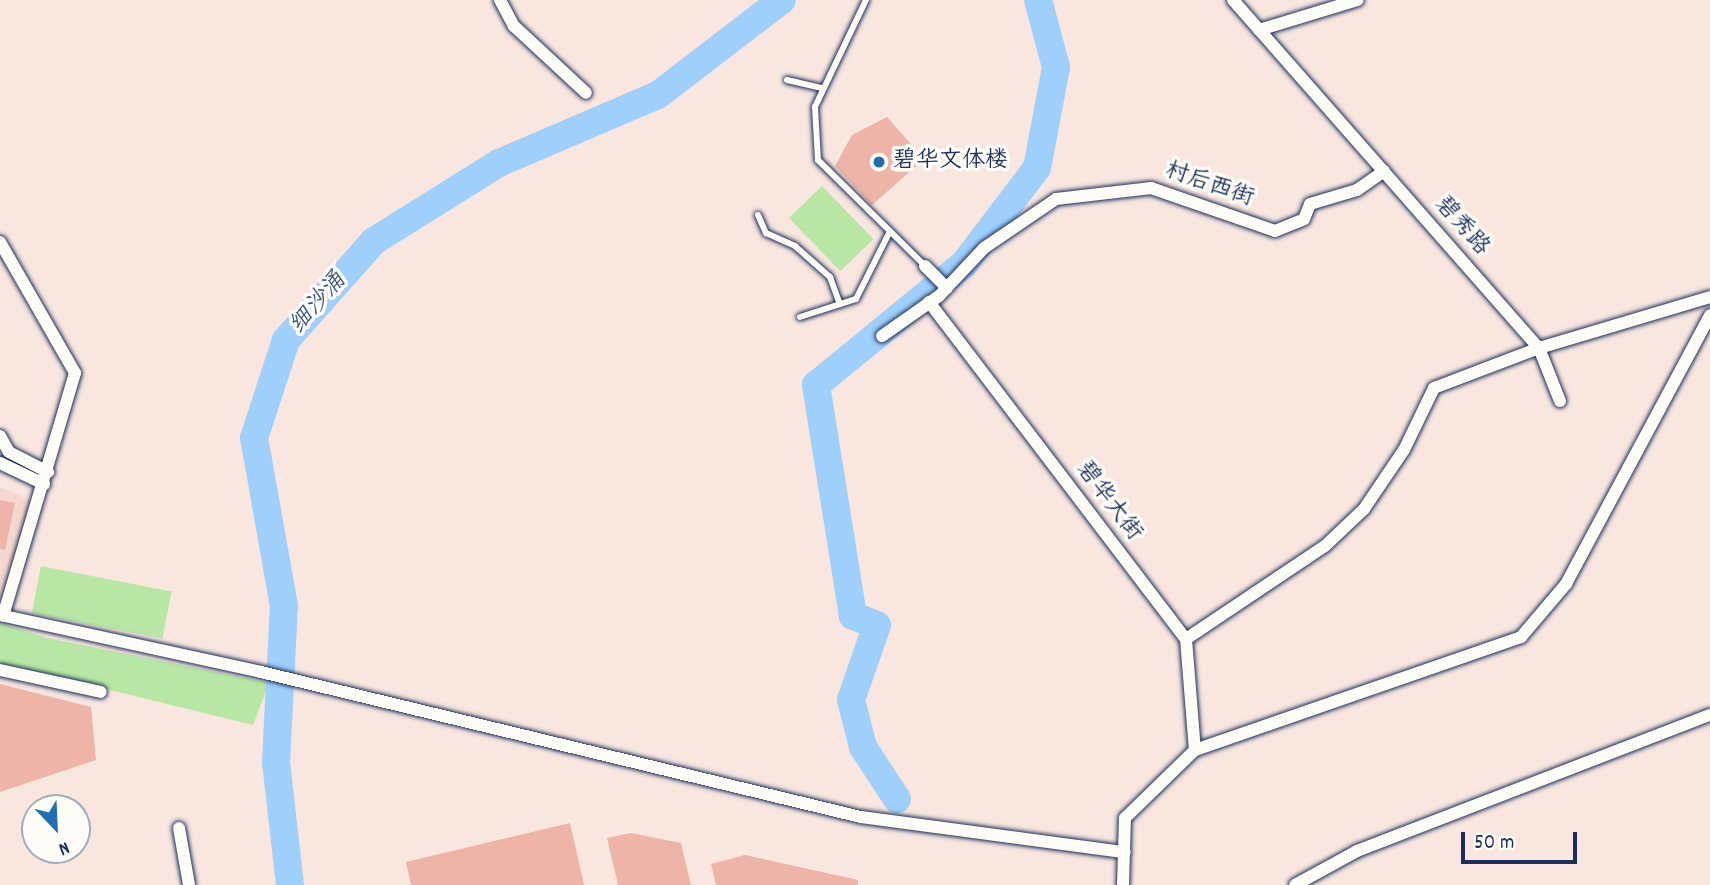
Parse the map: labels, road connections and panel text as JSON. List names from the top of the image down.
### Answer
{
  "streets": {
    "street": ["村后西街", "碧秀路", "碧华大街"]
  },
  "crossings": [
    ["村后西街", "碧秀路"],
    ["村后西街", "碧华大街"]
  ],
  "water": ["细沙涌"],
  "places": ["碧华文体楼"],
  "scale_bar": "50 m",
  "north": "bottom right"
}
